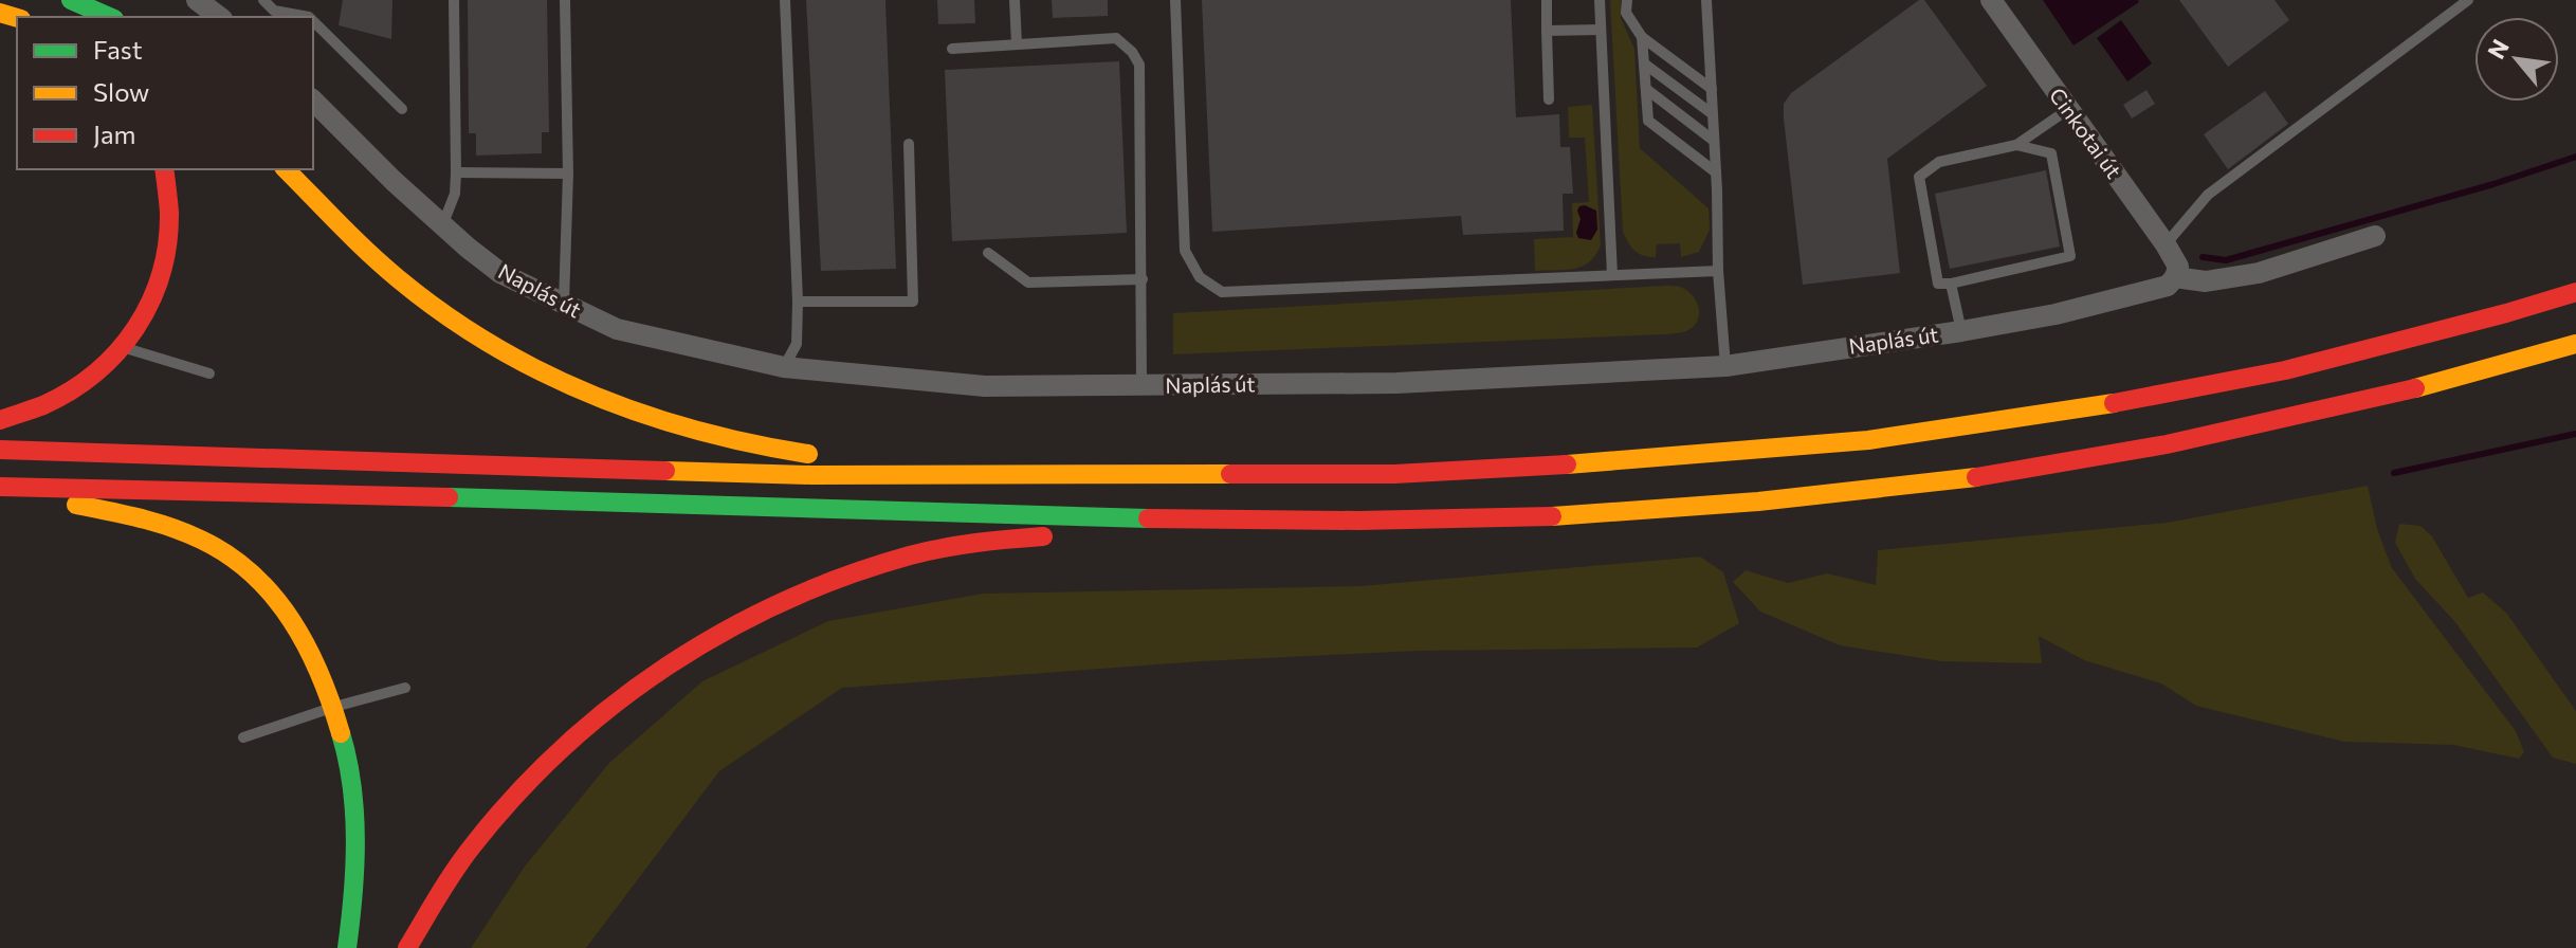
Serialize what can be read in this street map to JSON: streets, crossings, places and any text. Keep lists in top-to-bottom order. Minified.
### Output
{"streets":{"street":["Cinkotai út","Naplás út"]},"crossings":[["Cinkotai út","Naplás út"]],"legend":["Fast","Slow","Jam"],"north":"top left"}
